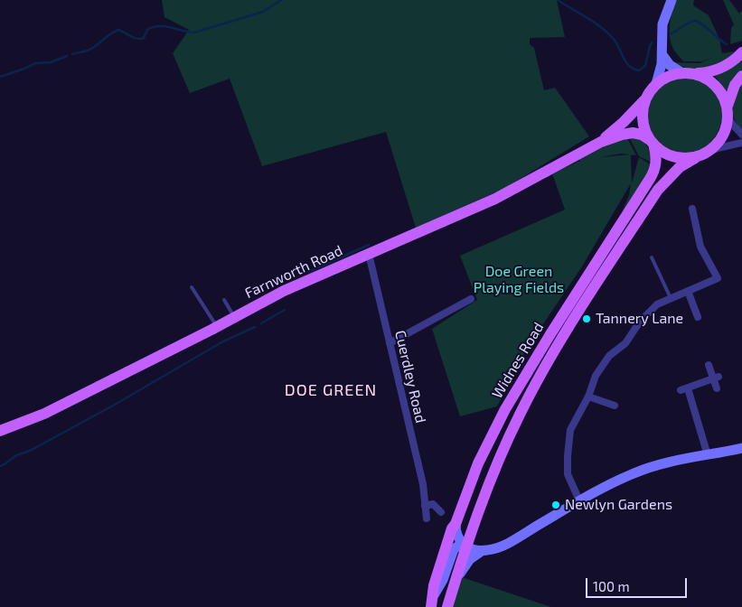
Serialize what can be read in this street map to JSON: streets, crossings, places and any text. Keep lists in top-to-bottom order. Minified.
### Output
{"streets":{"main road":["Farnworth Road","Widnes Road"],"street":["Cuerdley Road"]},"crossings":[["Farnworth Road","Widnes Road"],["Farnworth Road","Cuerdley Road"]],"districts":["DOE GREEN"],"parks":["Doe Green Playing Fields"],"places":["Tannery Lane","Newlyn Gardens"],"scale_bar":"100 m"}
